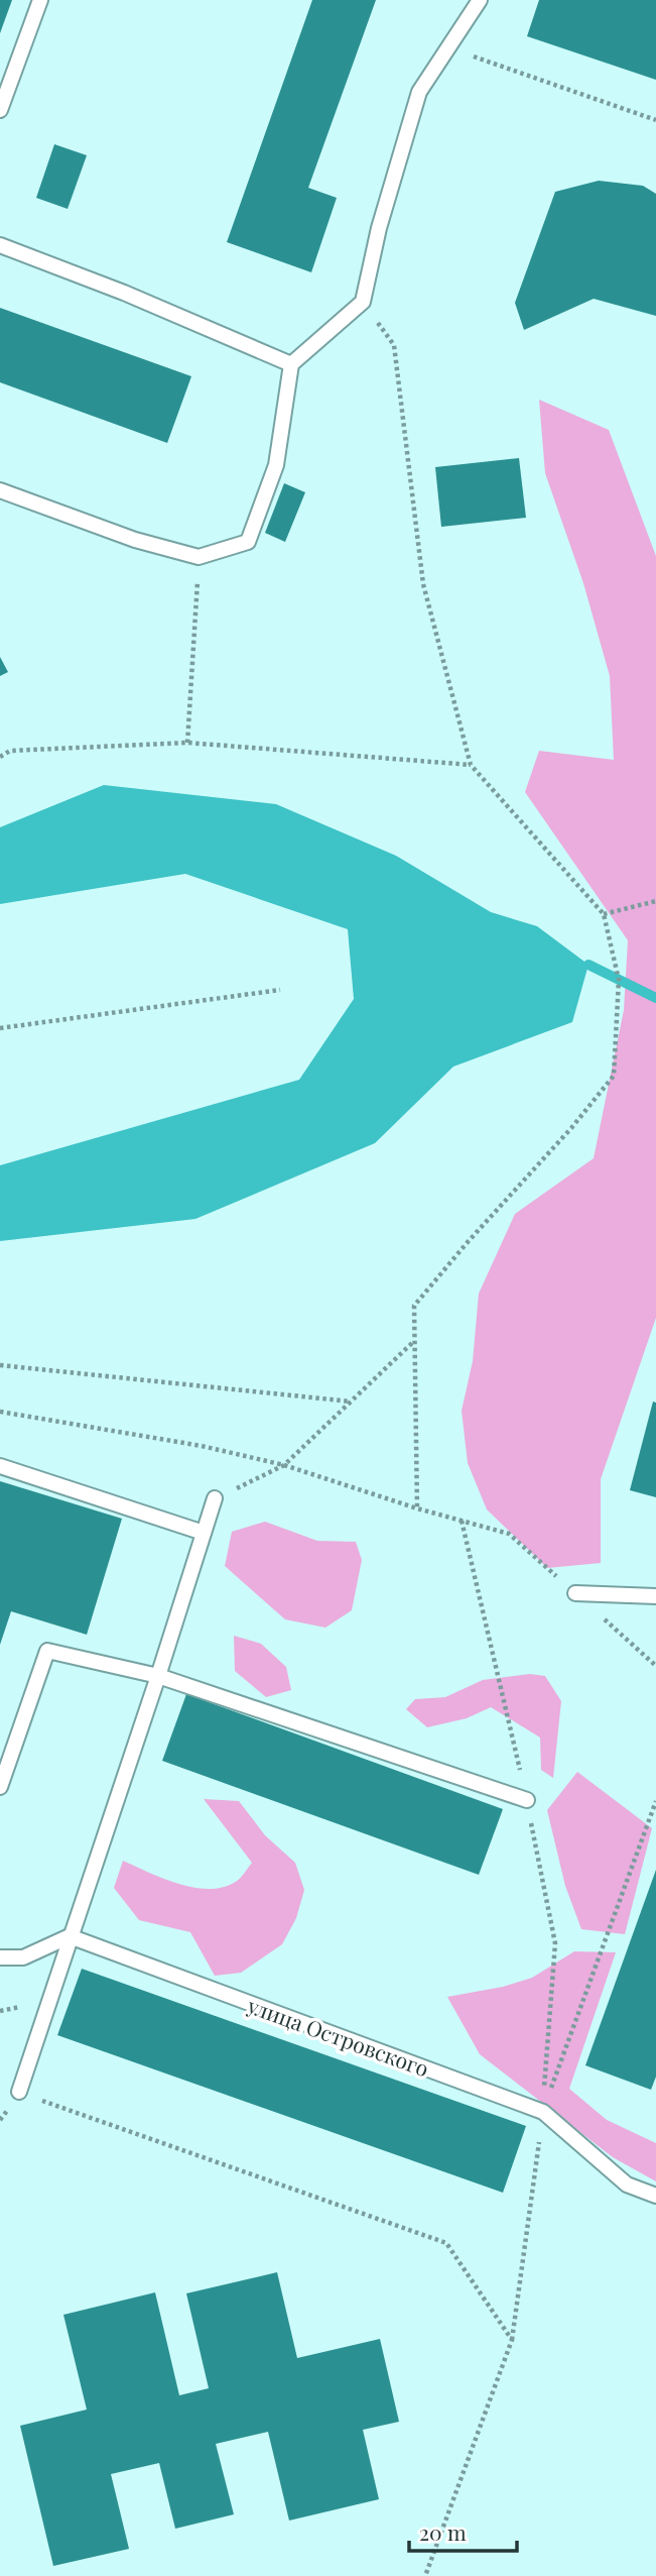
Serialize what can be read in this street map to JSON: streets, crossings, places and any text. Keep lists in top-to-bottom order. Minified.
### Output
{"streets":{"lane":["улица Островского"]},"scale_bar":"20 m"}
